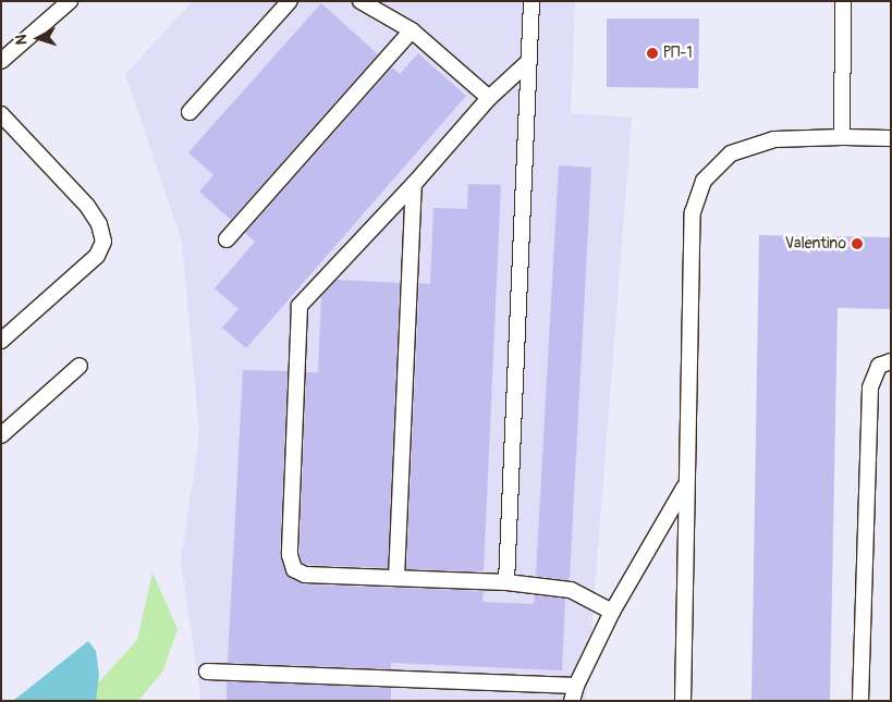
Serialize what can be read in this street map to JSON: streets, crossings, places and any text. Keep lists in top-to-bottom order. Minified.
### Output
{"places":["РП-1","Valentino"],"north":"left"}
